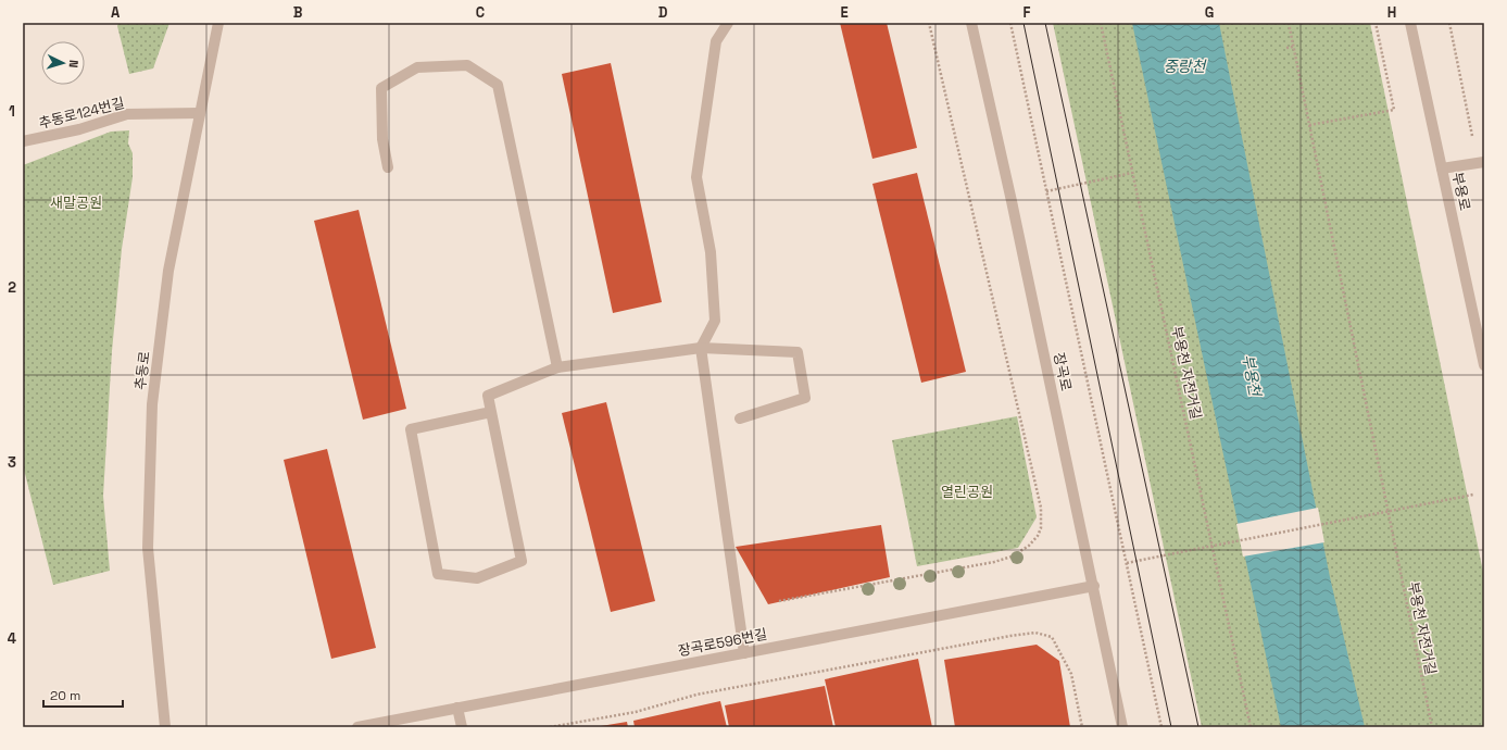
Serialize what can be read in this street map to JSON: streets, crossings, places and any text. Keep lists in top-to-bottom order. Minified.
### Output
{"streets":{"street":["추동로124번길","부용로","추동로","장곡로","장곡로596번길"],"path":["부용천 자전거길"]},"crossings":[["추동로124번길","추동로"],["장곡로","장곡로596번길"]],"water":["중랑천","부용천"],"parks":["새말공원","열린공원"],"scale_bar":"20 m","north":"right","grid":{"columns":["A","B","C","D","E","F","G","H"],"rows":["1","2","3","4"]}}
